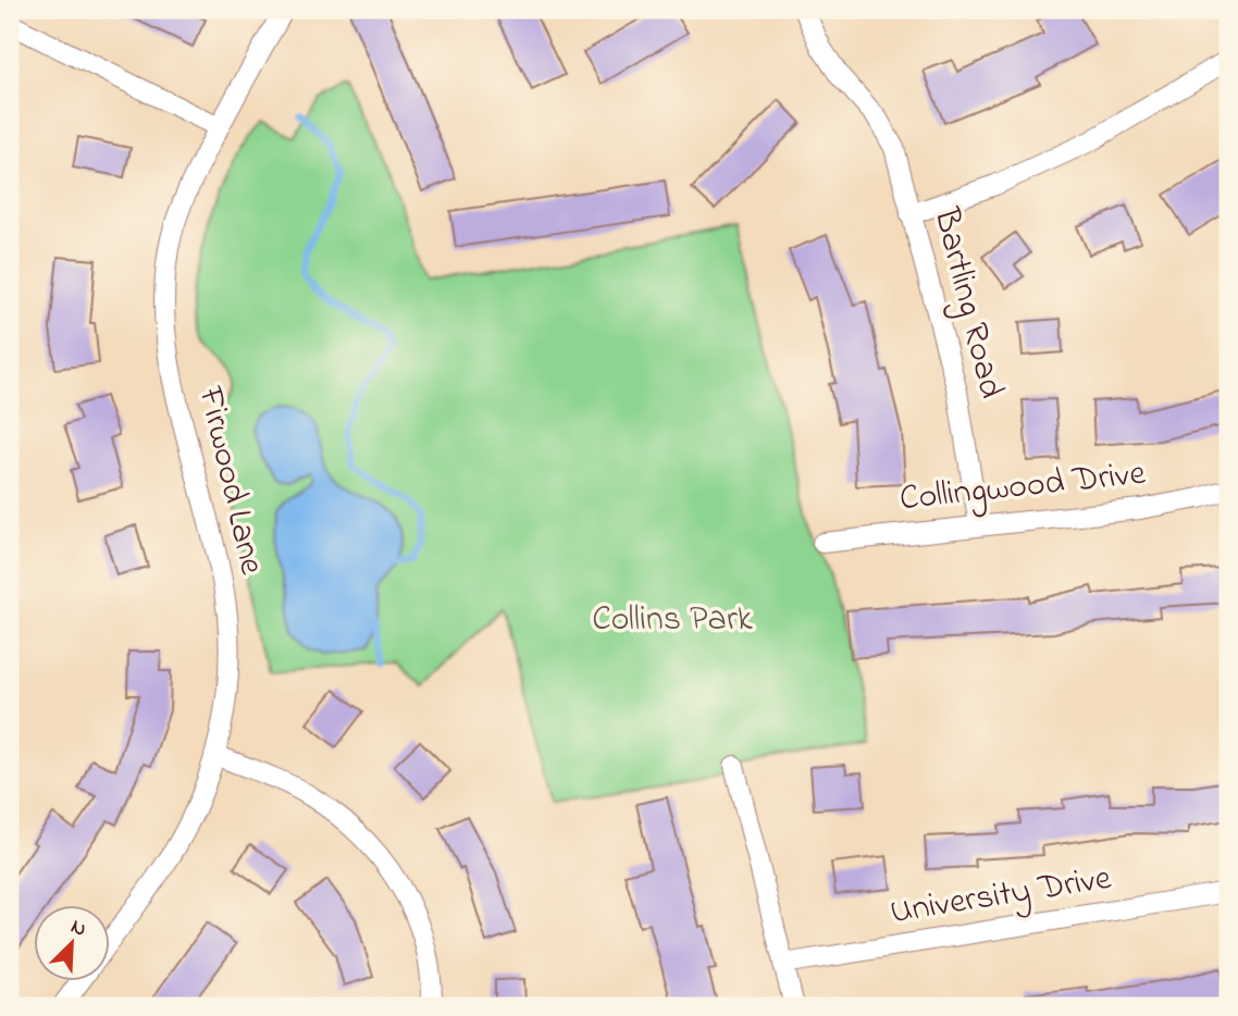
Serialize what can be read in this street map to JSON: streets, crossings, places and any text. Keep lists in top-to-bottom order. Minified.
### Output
{"streets":{"street":["Bartling Road","Firwood Lane","Collingwood Drive","University Drive"]},"crossings":[["Bartling Road","Collingwood Drive"]],"parks":["Collins Park"],"north":"top right"}
